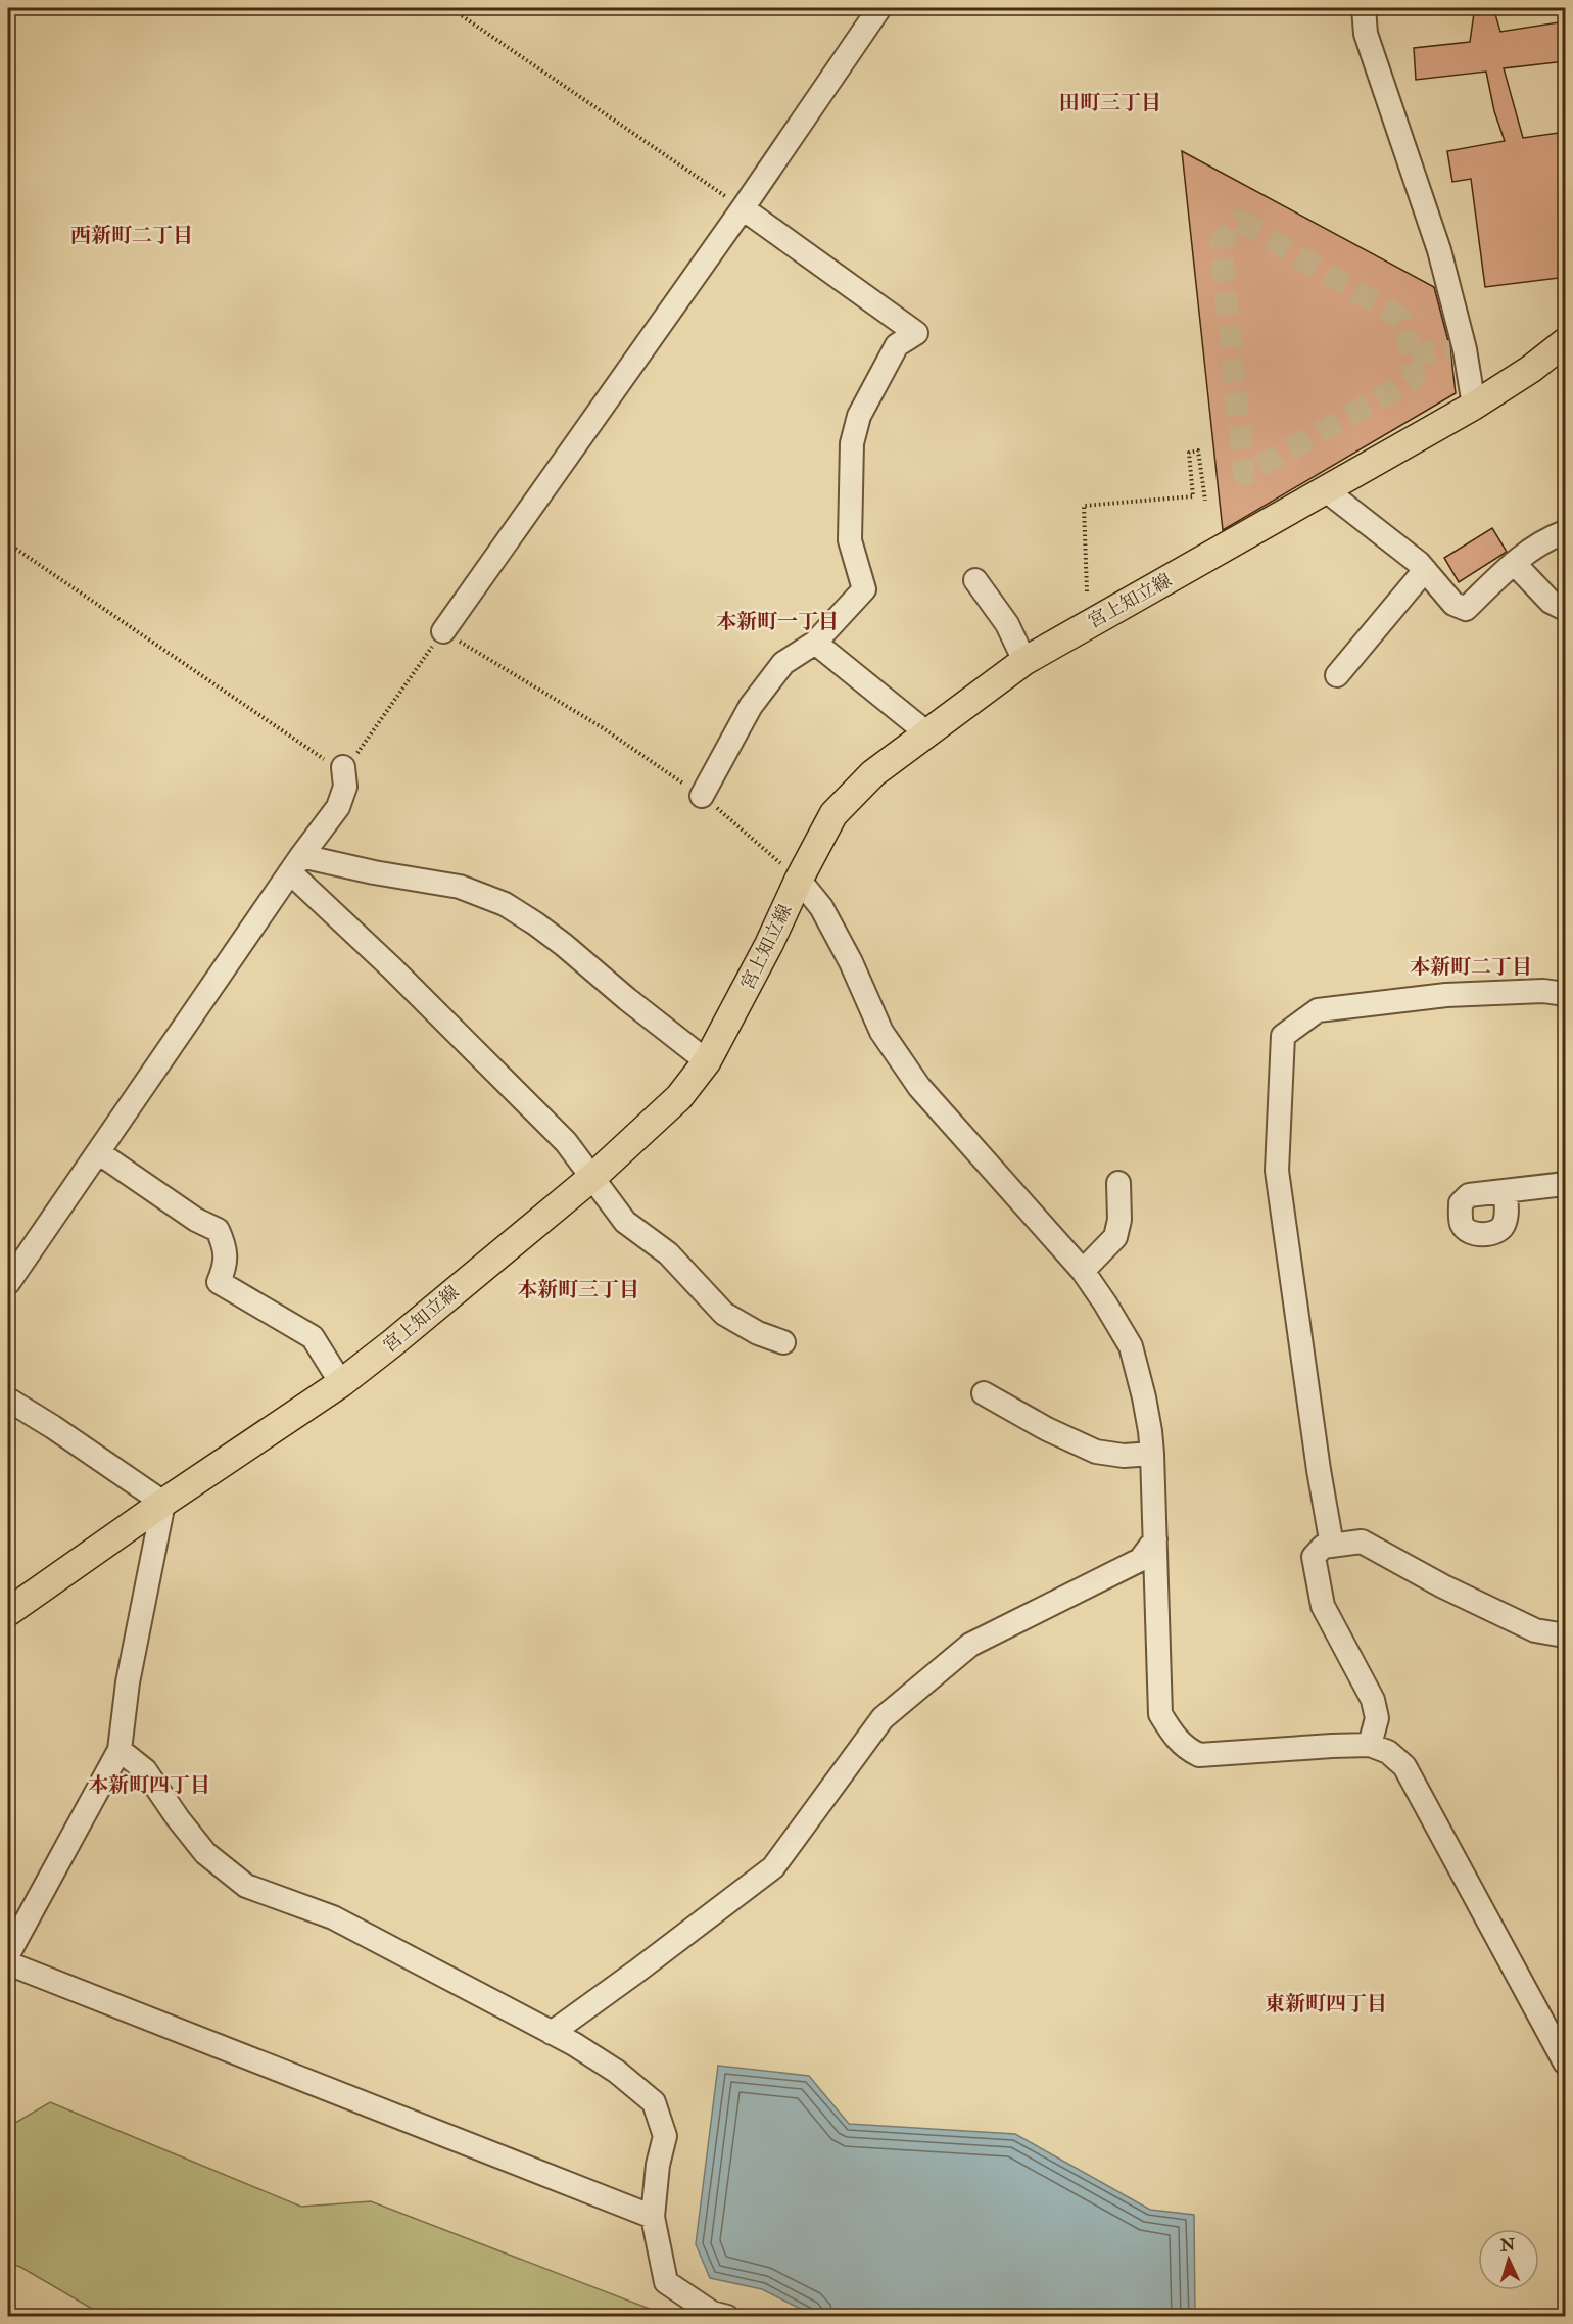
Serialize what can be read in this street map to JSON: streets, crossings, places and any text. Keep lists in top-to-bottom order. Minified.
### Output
{"streets":{"main road":["宮上知立線"]},"districts":["田町三丁目","西新町二丁目","本新町一丁目","本新町二丁目","本新町三丁目","本新町四丁目","東新町四丁目"],"north":"top"}
